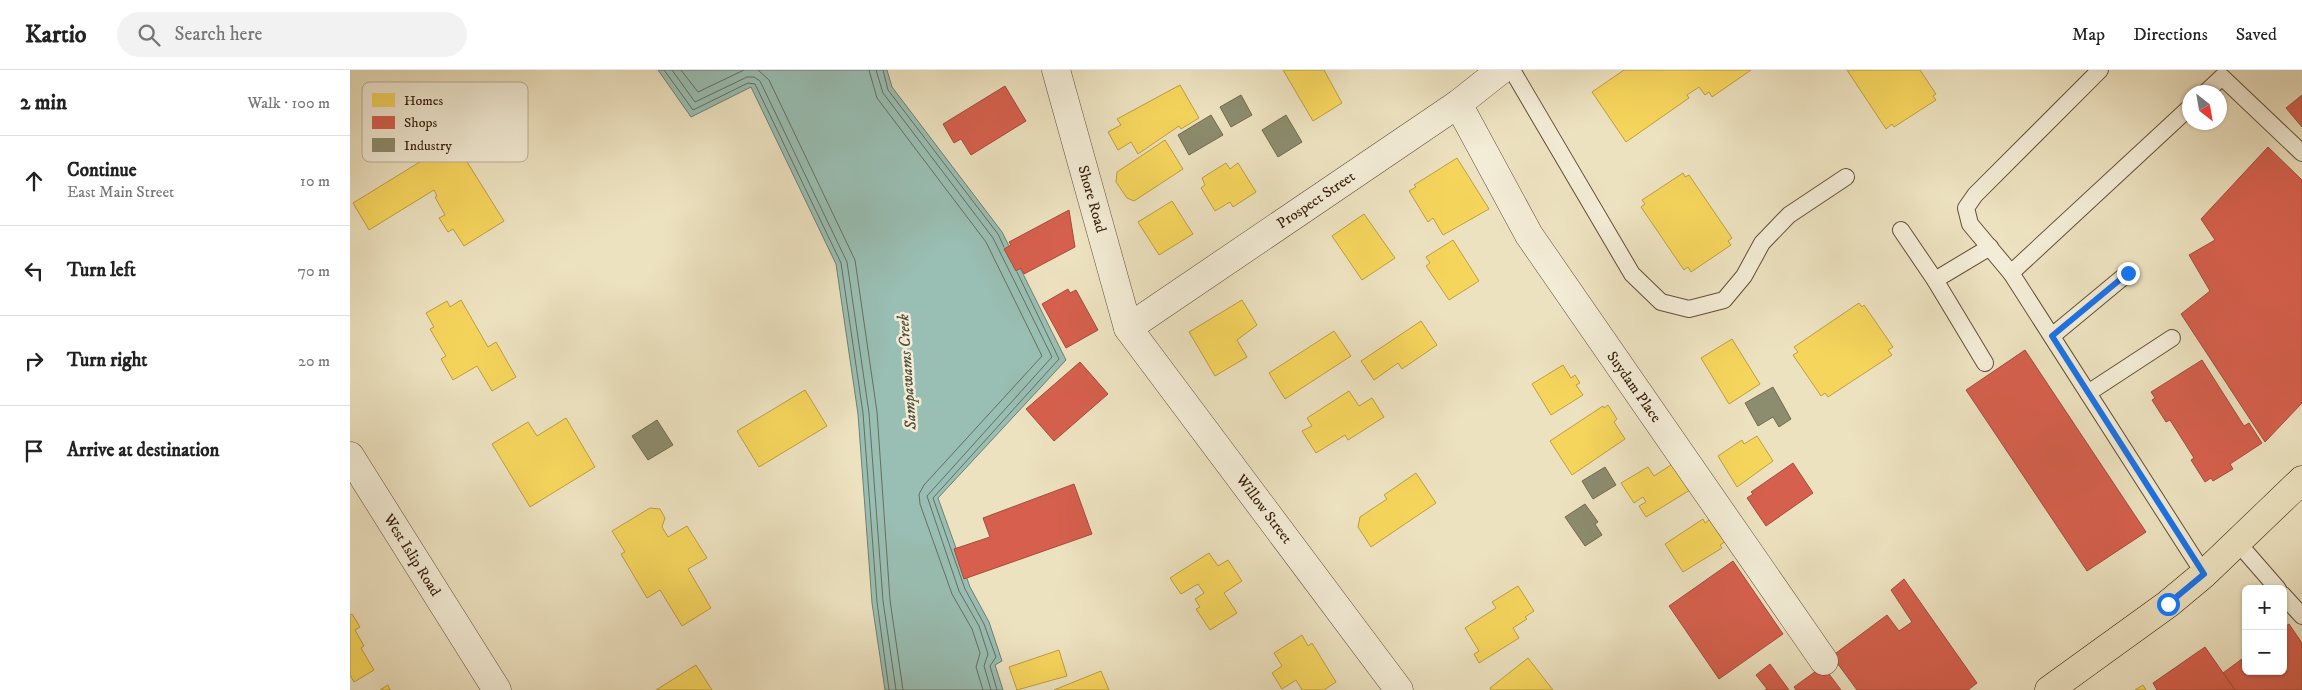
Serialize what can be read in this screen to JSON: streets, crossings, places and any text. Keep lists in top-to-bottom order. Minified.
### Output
{"streets":{"street":["Shore Road","Prospect Street","Suydam Place","Willow Street","West Islip Road"]},"crossings":[["Shore Road","Prospect Street"],["Shore Road","Willow Street"],["Prospect Street","Suydam Place"],["Prospect Street","Willow Street"]],"water":["Sampawams Creek"],"legend":["Homes","Shops","Industry"],"north":"bottom right","page":{"header":"Kartio","search":"Search here","nav":["Map","Directions","Saved"],"heading":["2 min","Walk · 100 m"],"list":[["Continue","East Main Street","10 m"],["Turn left","70 m"],["Turn right","20 m"],"Arrive at destination"],"map_buttons":["+","−"]}}
